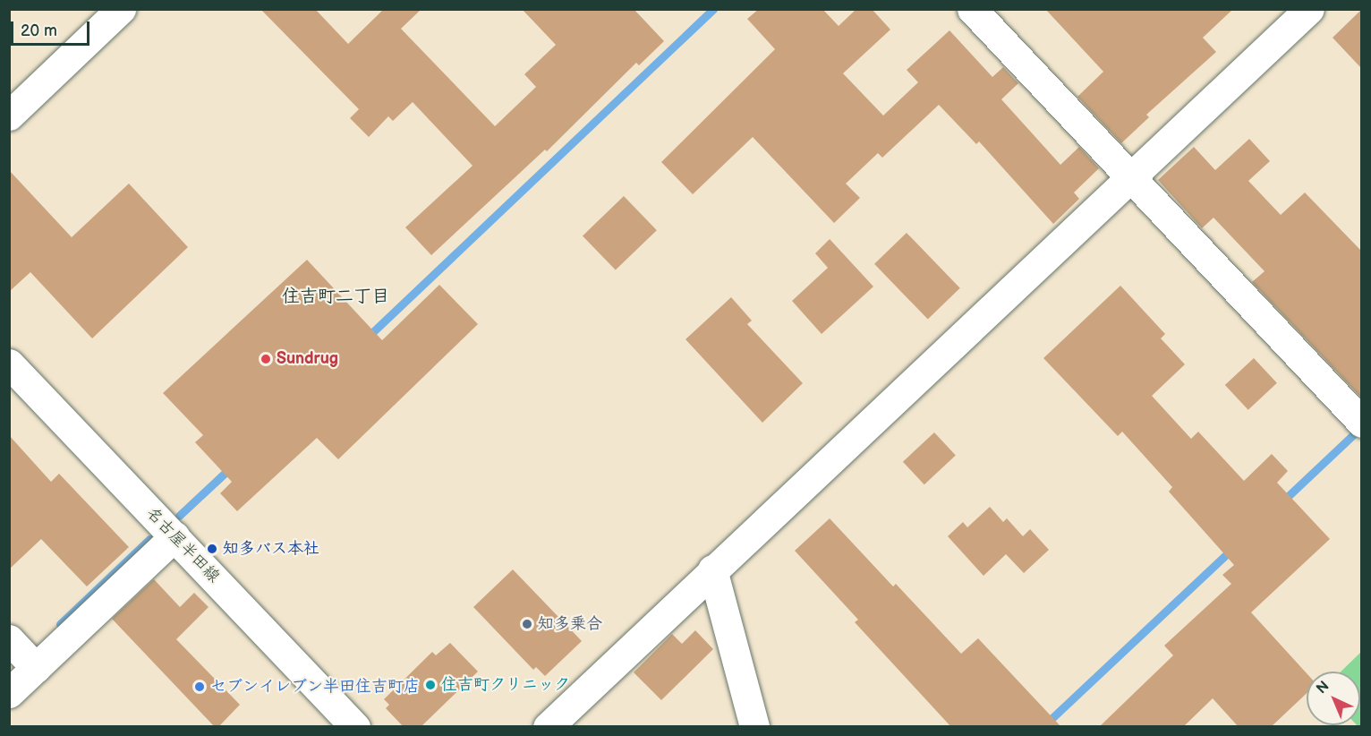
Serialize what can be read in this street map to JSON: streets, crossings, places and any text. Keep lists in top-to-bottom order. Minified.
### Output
{"streets":{"street":["名古屋半田線"]},"districts":["住吉町二丁目"],"places":["Sundrug","知多バス本社","知多乗合","住吉町クリニック","セブンイレブン半田住吉町店"],"scale_bar":"20 m","north":"top left"}
